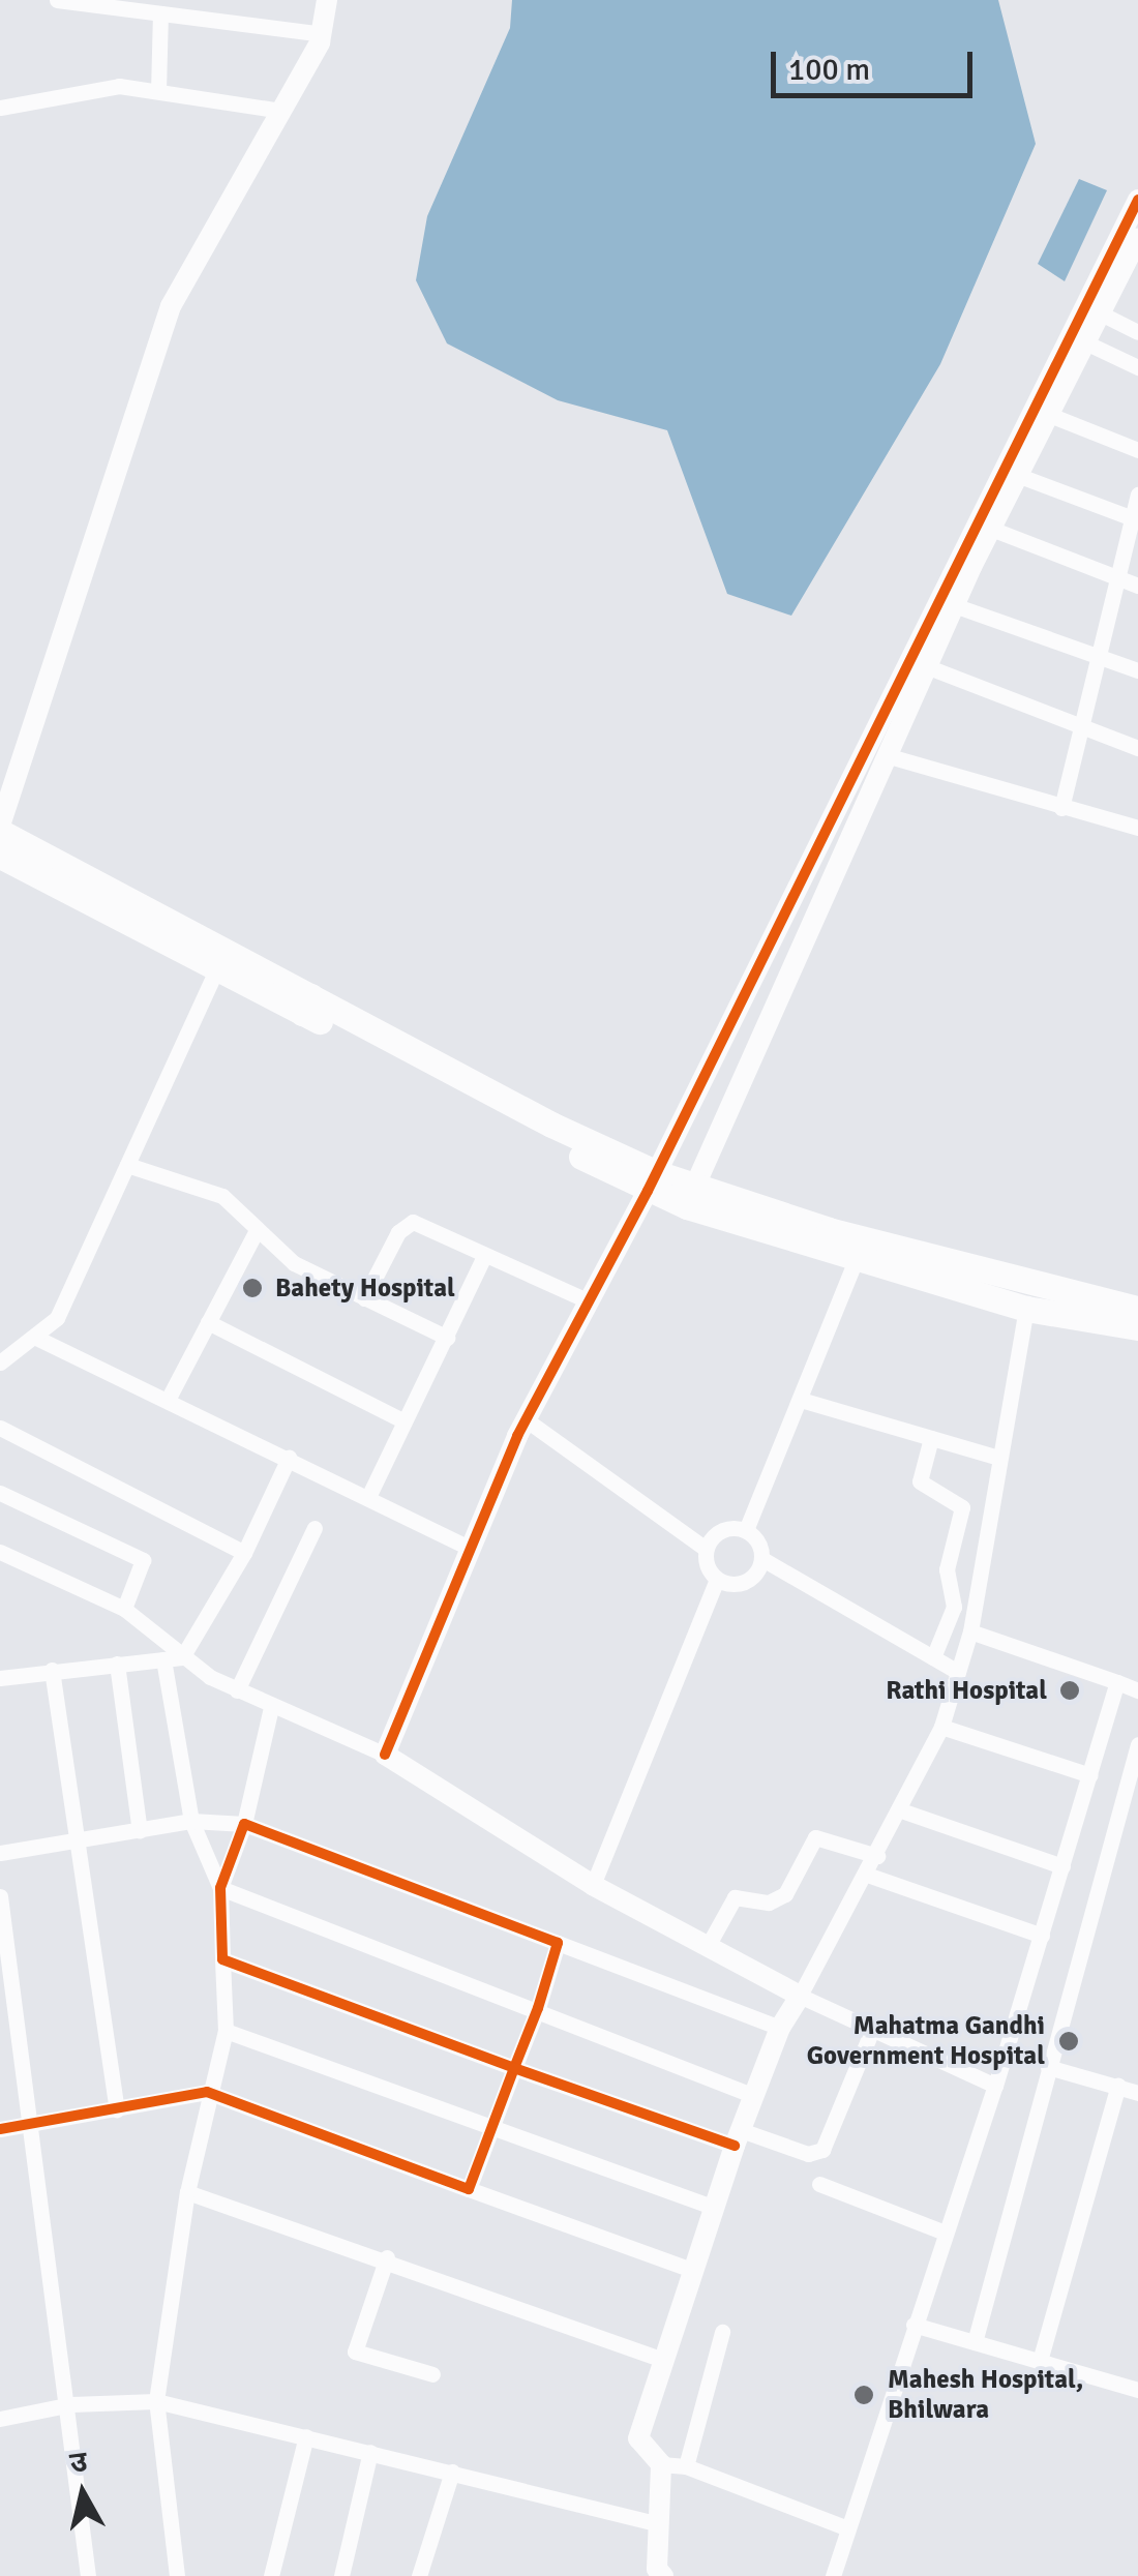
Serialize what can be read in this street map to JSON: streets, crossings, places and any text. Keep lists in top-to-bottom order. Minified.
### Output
{"places":["Bahety Hospital","Rathi Hospital","Mahatma Gandhi Government Hospital","Mahesh Hospital, Bhilwara"],"scale_bar":"100 m","north":"top"}
